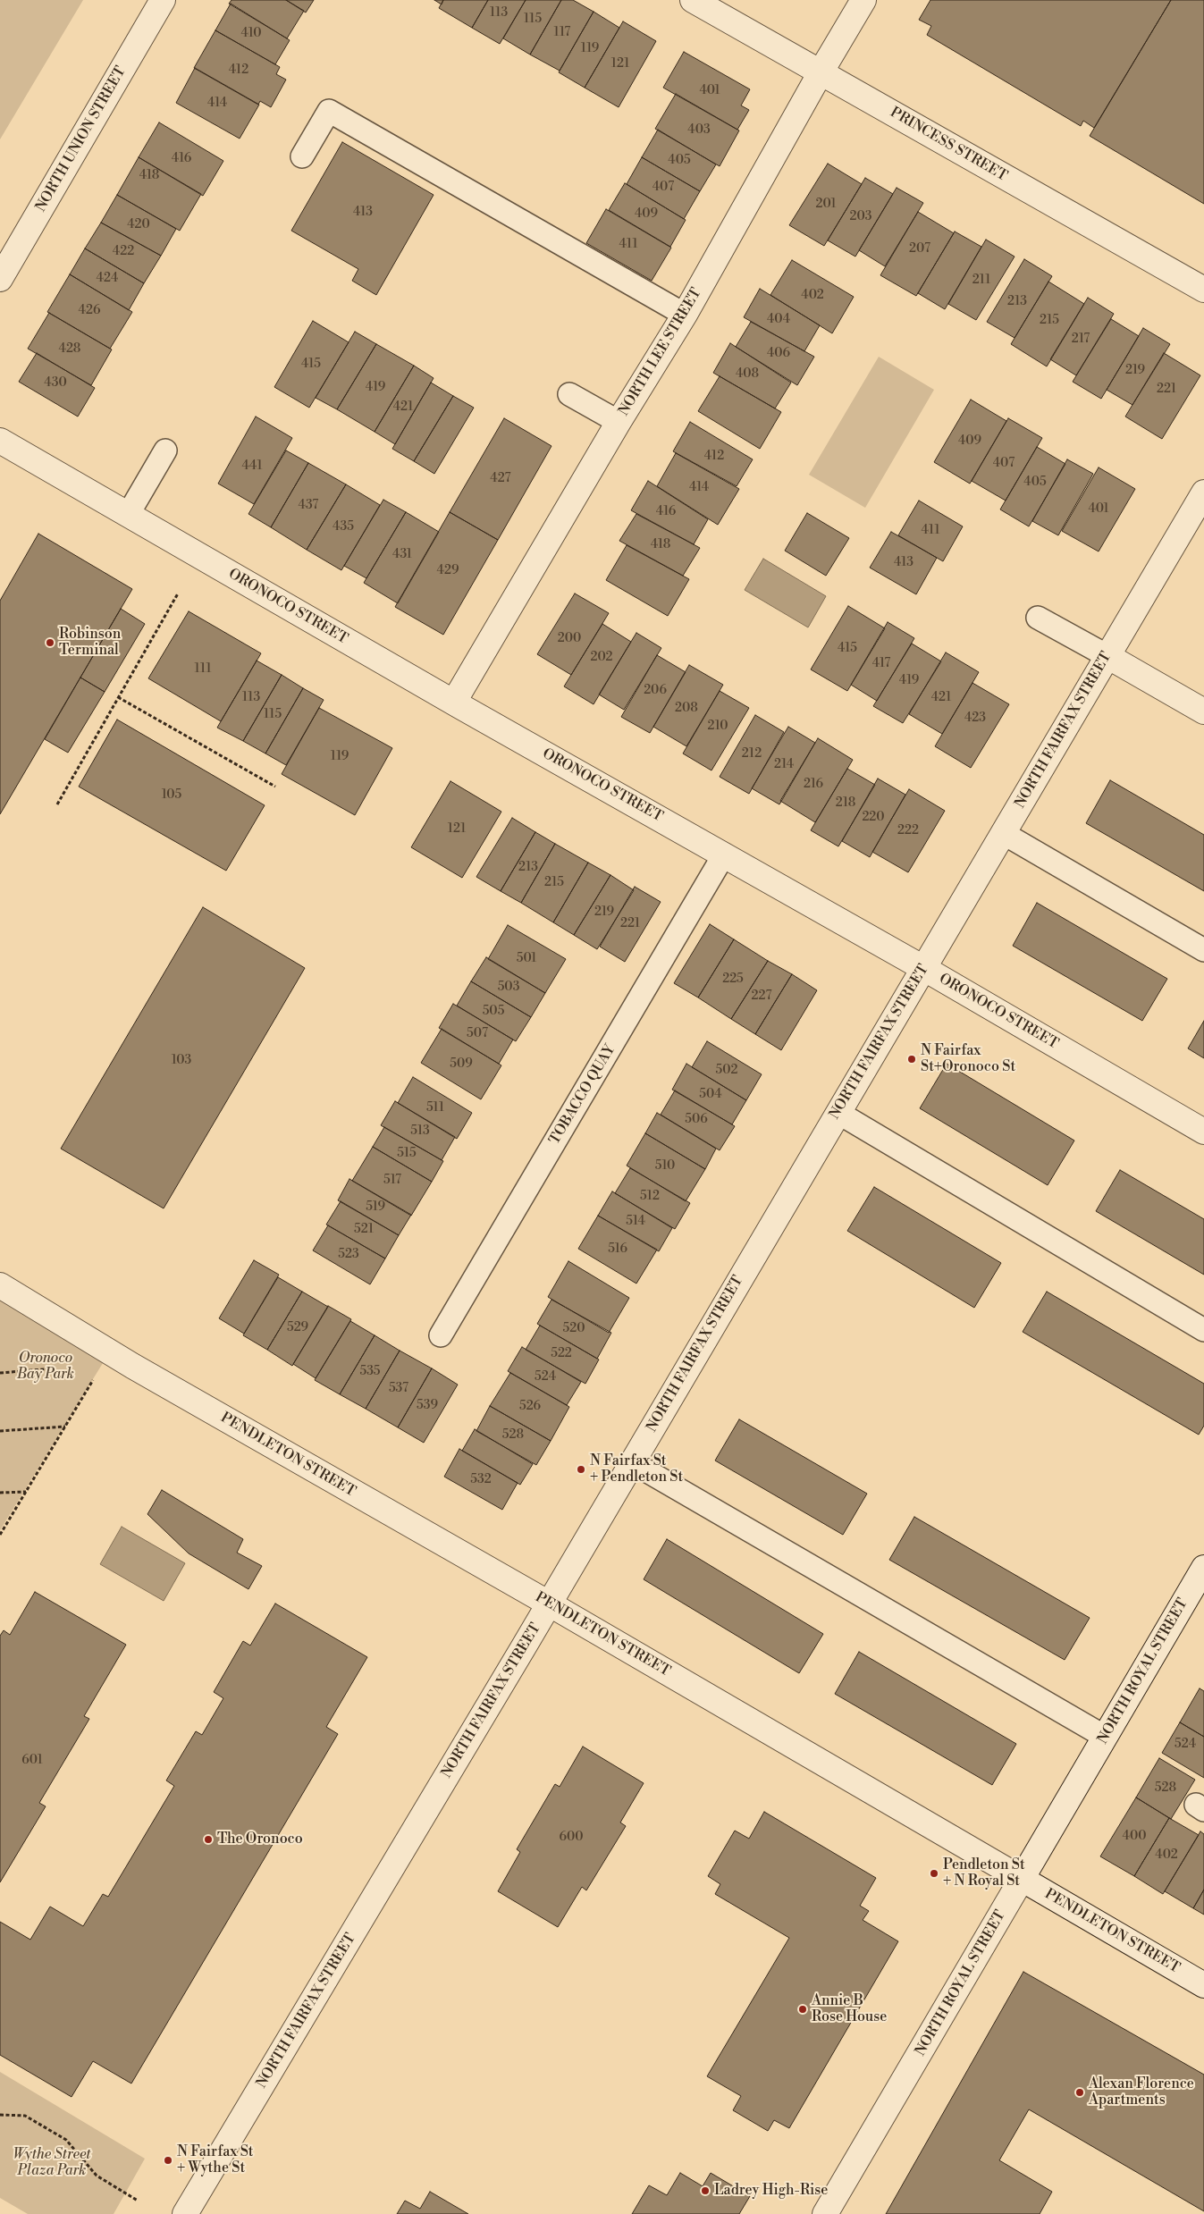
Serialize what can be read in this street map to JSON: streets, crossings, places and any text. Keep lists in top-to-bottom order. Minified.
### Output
{"streets":{"street":["NORTH UNION STREET","PRINCESS STREET","NORTH LEE STREET","ORONOCO STREET","NORTH FAIRFAX STREET","PENDLETON STREET","NORTH ROYAL STREET"],"lane":["TOBACCO QUAY"]},"crossings":[["PRINCESS STREET","NORTH LEE STREET"],["NORTH LEE STREET","ORONOCO STREET"],["ORONOCO STREET","NORTH FAIRFAX STREET"],["ORONOCO STREET","TOBACCO QUAY"],["NORTH FAIRFAX STREET","PENDLETON STREET"],["PENDLETON STREET","NORTH ROYAL STREET"]],"parks":["Oronoco Bay Park","Wythe Street Plaza Park"],"places":["Robinson Terminal","N Fairfax St+Oronoco St","N Fairfax St + Pendleton St","The Oronoco","Pendleton St + N Royal St","Annie B Rose House","Alexan Florence Apartments","N Fairfax St + Wythe St","Ladrey High-Rise"],"house_numbers":["113","115","117","410","119","121","412","401","414","403","416","405","418","407","201","413","409","203","420","411","207","422","424","211","402","213","426","404","215","217","428","406","415","219","408","430","419","221","421","409","412","407","441","427","405","414","437","401","416","435","411","418","431","413","429","200","415","202","417","111","419","206","113","421","208","115","423","210","212","119","214","216","105","218","220","121","222","213","215","219","221","501","225","503","227","505","507","103","509","502","504","511","506","513","515","510","517","512","519","514","521","516","523","529","520","522","535","524","537","539","526","528","532","524","601","528","400","600","402"]}
